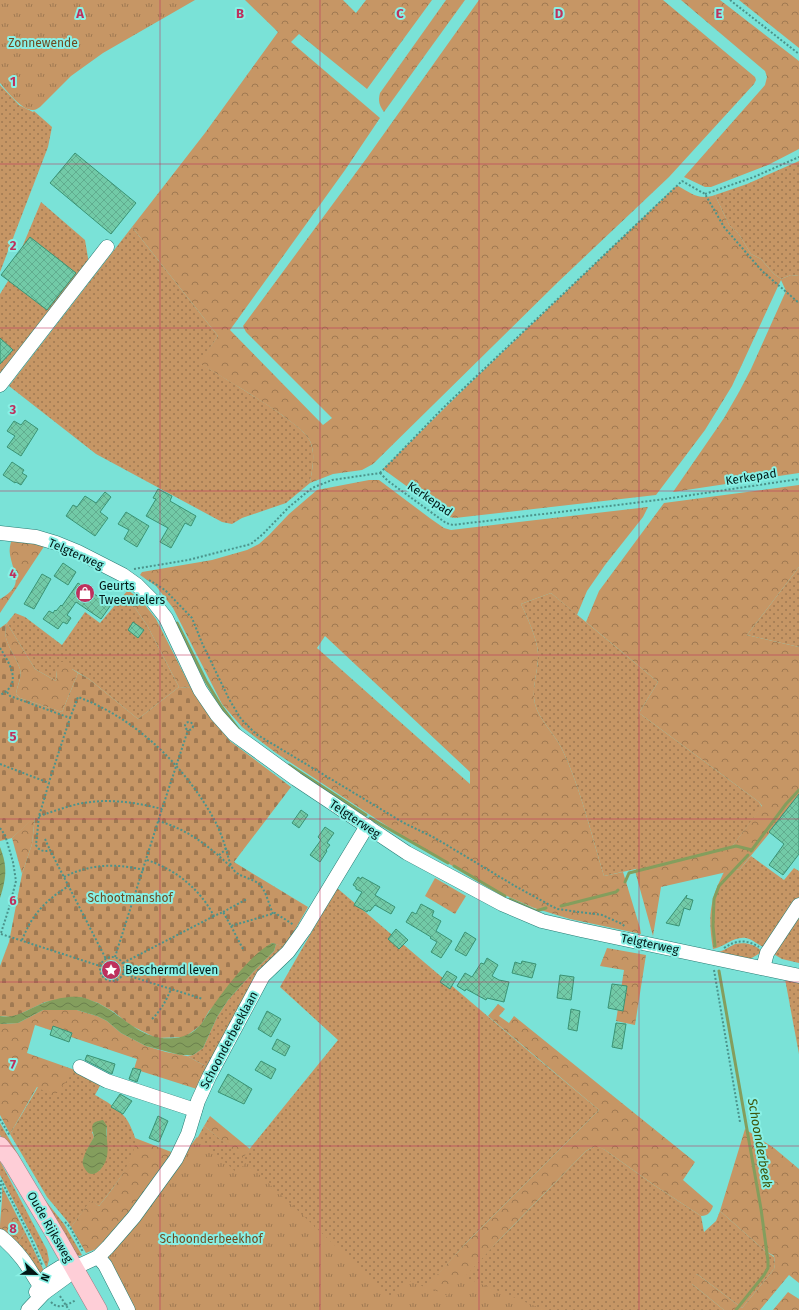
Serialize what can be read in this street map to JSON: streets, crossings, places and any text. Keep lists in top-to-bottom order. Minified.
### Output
{"streets":{"main road":["Oude Rijksweg"],"street":["Telgterweg","Schoonderbeeklaan"],"path":["Kerkepad"]},"crossings":[["Telgterweg","Schoonderbeeklaan"],["Schoonderbeeklaan","Oude Rijksweg"]],"water":["Schoonderbeek"],"parks":["Zonnewende","Schootmanshof","Schoonderbeekhof"],"places":{"shop":["Geurts Tweewielers"],"place":["Beschermd leven"]},"north":"right","grid":{"columns":["A","B","C","D","E"],"rows":["1","2","3","4","5","6","7","8"]}}
